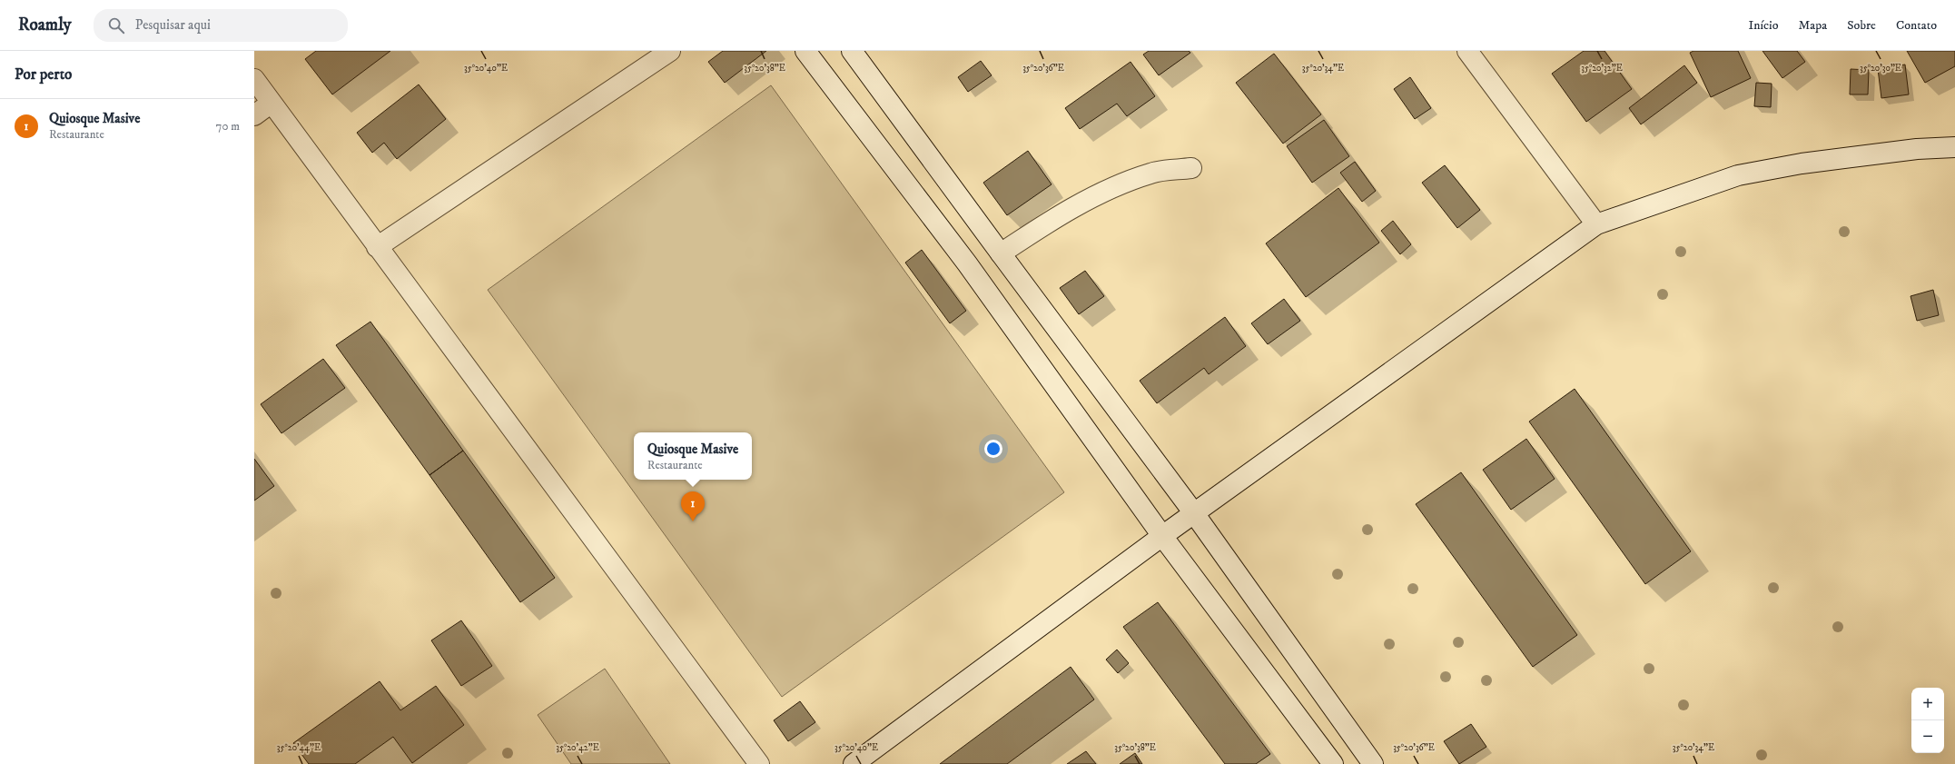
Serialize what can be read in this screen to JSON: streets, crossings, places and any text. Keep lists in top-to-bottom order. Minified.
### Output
{"page":{"header":"Roamly","search":"Pesquisar aqui","nav":["Início","Mapa","Sobre","Contato"],"heading":"Por perto","list":[{"mark":"1","name":"Quiosque Masive","note":"Restaurante","value":"70 m"}],"popup":["Quiosque Masive","Restaurante"],"pins":"1","map_buttons":["+","−"]},"coordinates":["35°20'40\"E","35°20'38\"E","35°20'34\"E","35°20'32\"E","35°20'36\"E","35°20'30\"E","35°20'44\"E","35°20'42\"E"]}
